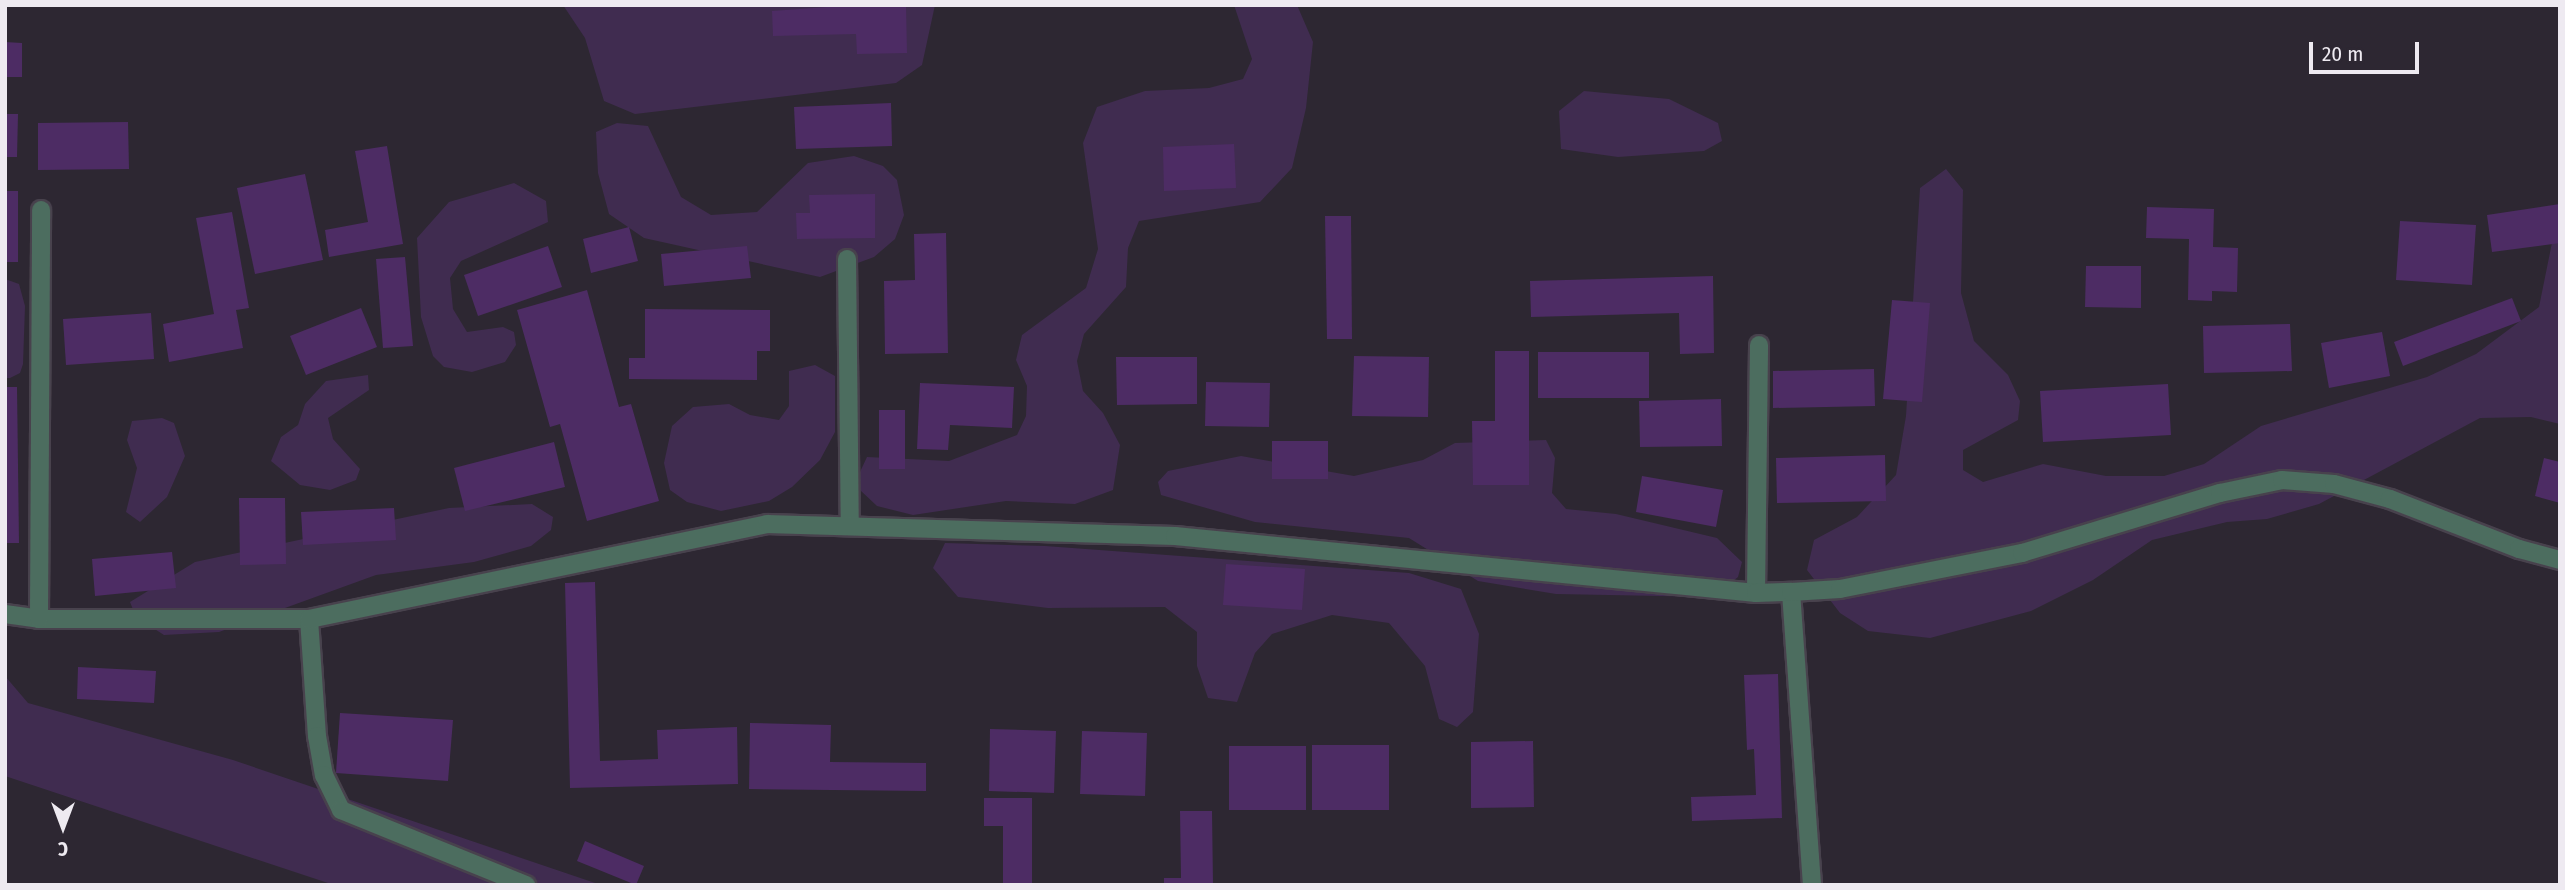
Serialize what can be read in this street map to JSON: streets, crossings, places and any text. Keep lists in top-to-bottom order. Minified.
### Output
{"scale_bar":"20 m","north":"bottom"}
